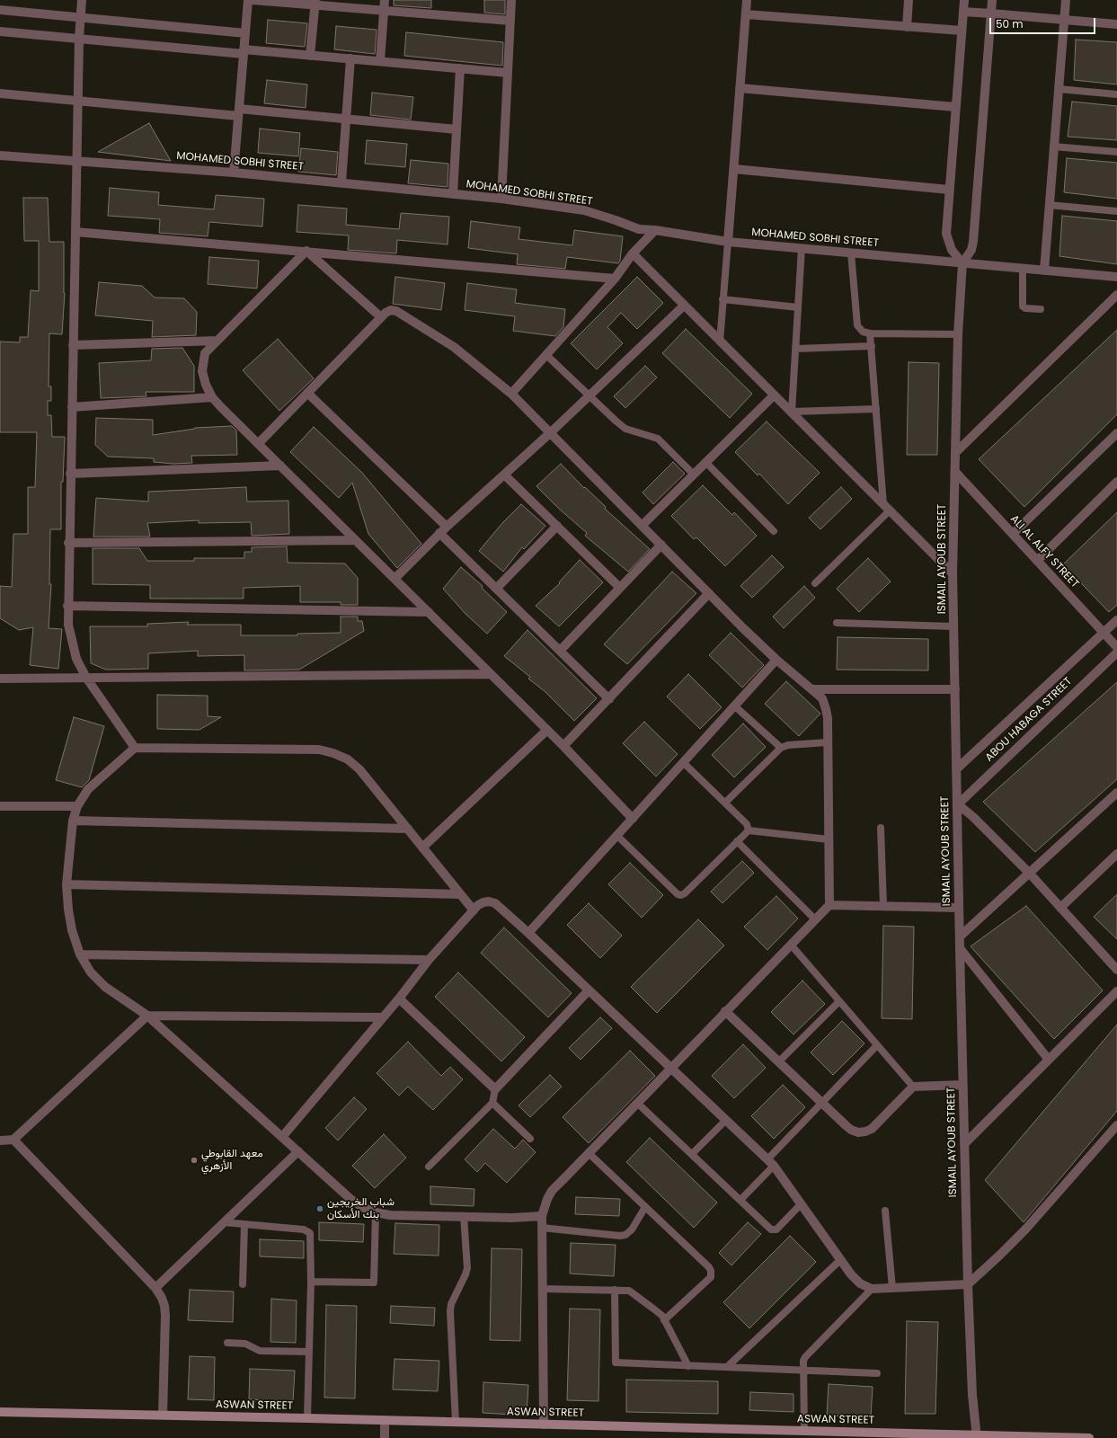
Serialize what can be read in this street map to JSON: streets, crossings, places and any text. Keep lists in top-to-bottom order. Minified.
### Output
{"streets":{"street":["MOHAMED SOBHI STREET","ALI AL ALFY STREET","ISMAIL AYOUB STREET","ABOU HABAGA STREET","ASWAN STREET"]},"crossings":[["MOHAMED SOBHI STREET","ISMAIL AYOUB STREET"],["ALI AL ALFY STREET","ISMAIL AYOUB STREET"],["ALI AL ALFY STREET","ABOU HABAGA STREET"],["ISMAIL AYOUB STREET","ABOU HABAGA STREET"],["ISMAIL AYOUB STREET","ASWAN STREET"]],"places":["معهد القابوطي الأزهري","شباب الخريجين بنك الأسكان"],"scale_bar":"50 m"}
